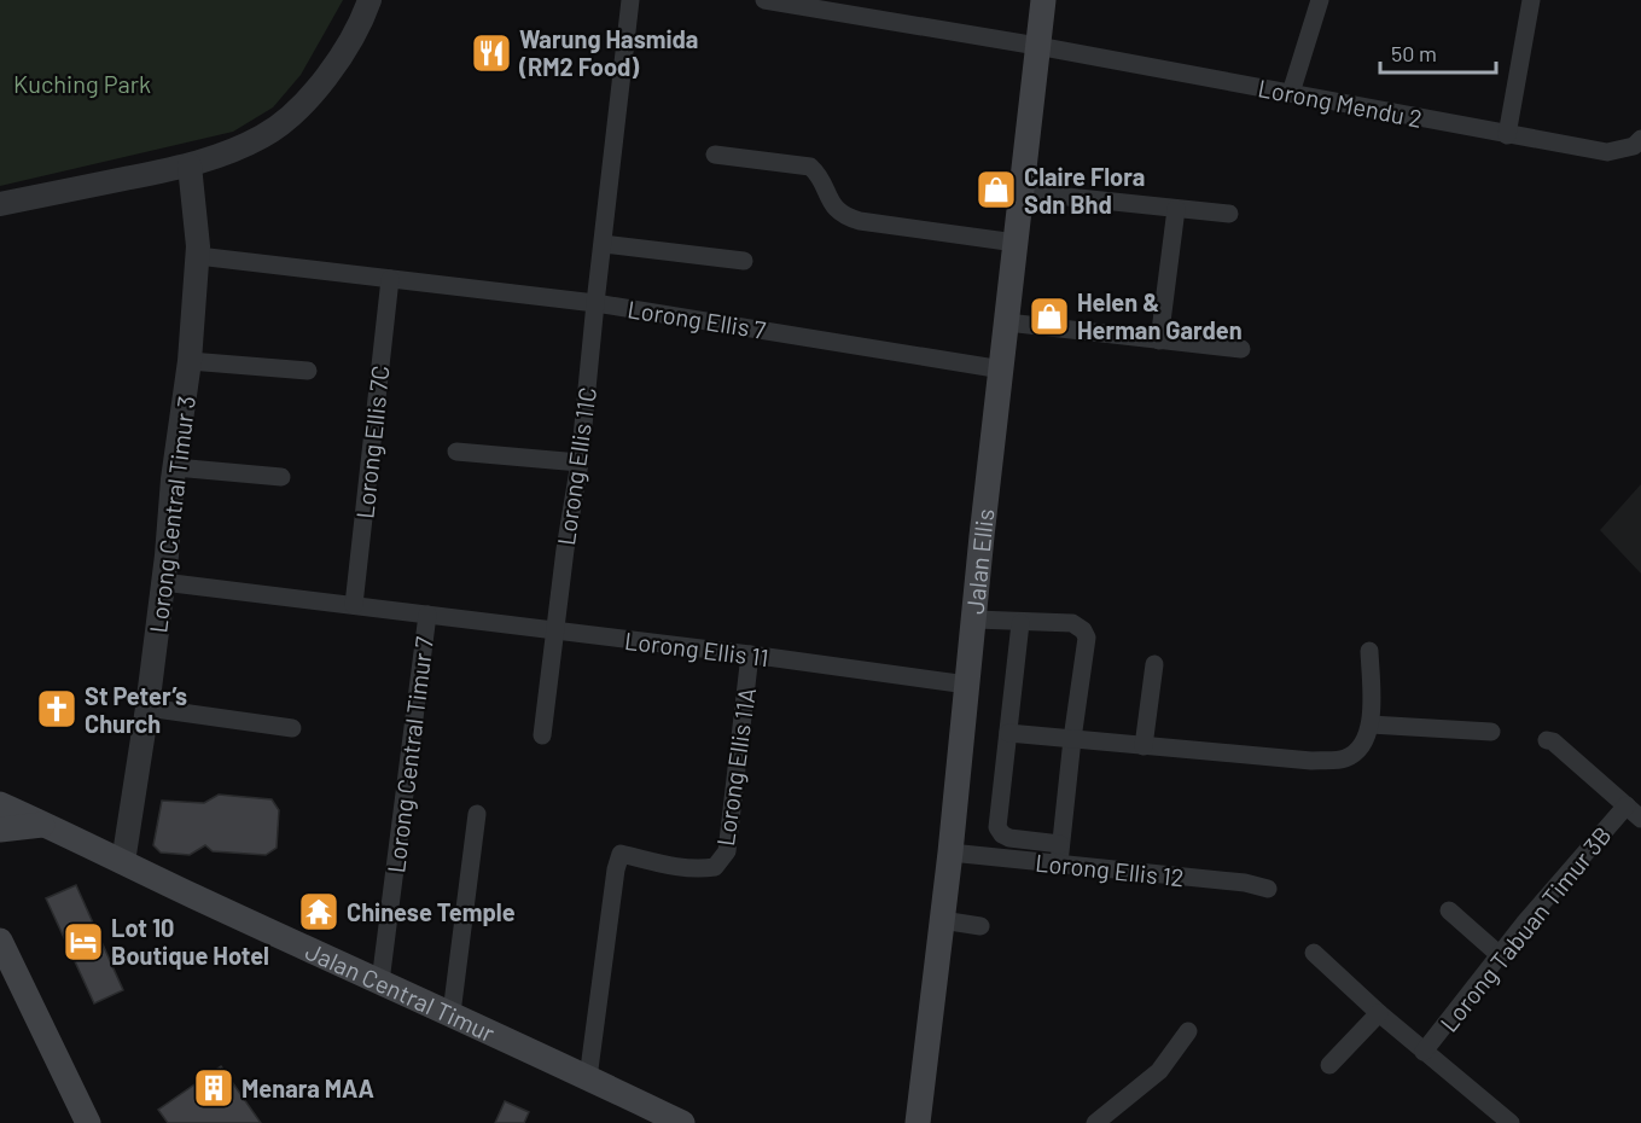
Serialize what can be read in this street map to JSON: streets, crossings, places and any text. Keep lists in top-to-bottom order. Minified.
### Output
{"streets":{"main road":["Jalan Ellis","Jalan Central Timur"],"street":["Lorong Mendu 2","Lorong Ellis 7","Lorong Ellis 7C","Lorong Ellis 11C","Lorong Central Timur 3","Lorong Ellis 11","Lorong Central Timur 7","Lorong Ellis 11A","Lorong Ellis 12","Lorong Tabuan Timur 3B"]},"crossings":[["Lorong Mendu 2","Jalan Ellis"],["Lorong Ellis 7","Lorong Ellis 7C"],["Lorong Ellis 7","Lorong Ellis 11C"],["Lorong Ellis 7","Lorong Central Timur 3"],["Lorong Ellis 7","Jalan Ellis"],["Lorong Ellis 7C","Lorong Ellis 11"],["Lorong Ellis 11C","Lorong Ellis 11"],["Lorong Central Timur 3","Lorong Ellis 11"],["Lorong Central Timur 3","Jalan Central Timur"],["Jalan Ellis","Lorong Ellis 11"],["Jalan Ellis","Lorong Ellis 12"],["Lorong Ellis 11","Lorong Central Timur 7"],["Lorong Ellis 11","Lorong Ellis 11A"],["Lorong Central Timur 7","Jalan Central Timur"],["Lorong Ellis 11A","Jalan Central Timur"]],"parks":["Kuching Park"],"places":{"restaurant":["Warung Hasmida (RM2 Food)"],"shop":["Claire Flora Sdn Bhd","Helen & Herman Garden"],"church":["St Peter’s Church"],"temple":["Chinese Temple"],"hotel":["Lot 10 Boutique Hotel"],"building":["Menara MAA"]},"scale_bar":"50 m"}
